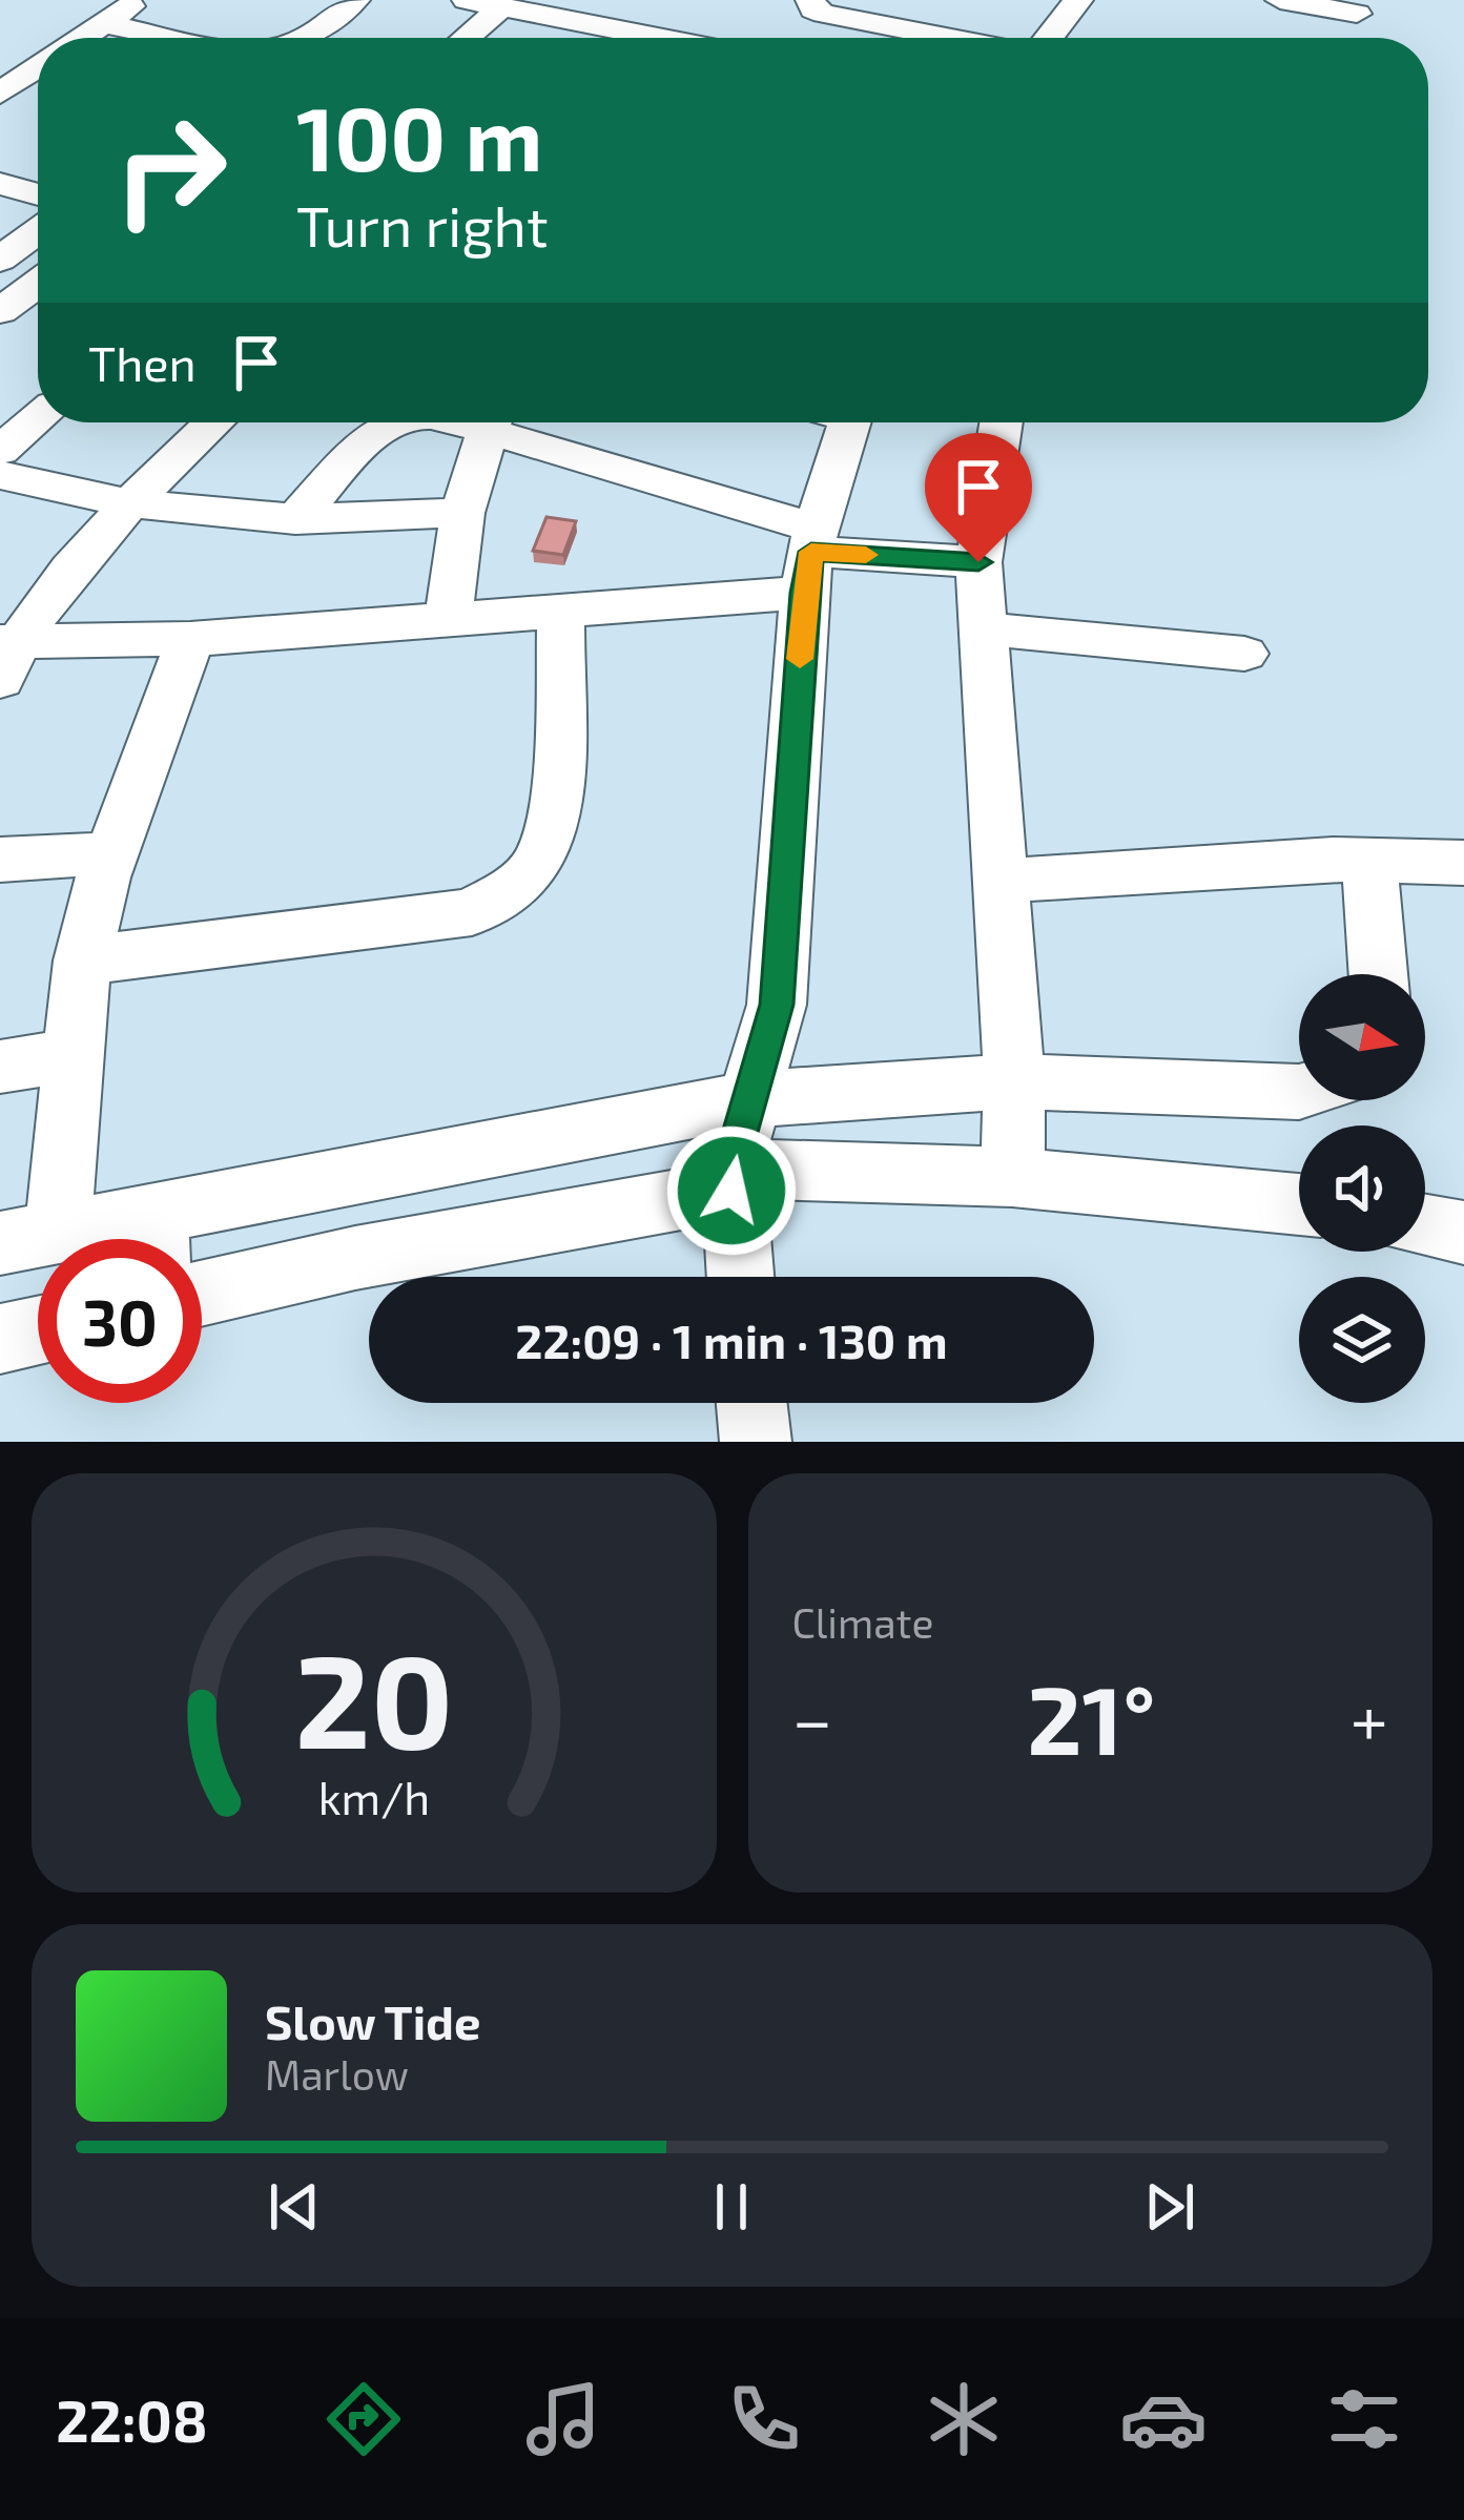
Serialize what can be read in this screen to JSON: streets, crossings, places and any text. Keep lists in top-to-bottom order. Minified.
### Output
{"north":"right","page":{"turn":["100 m","Turn right"],"then":"Then","limit":"30","trip":"22:09 · 1 min · 130 m","tile":"Climate","heat":["−","21°","+"],"song":["Slow Tide","Marlow"],"tabs":"22:08","gauge":["20","km/h"]}}
